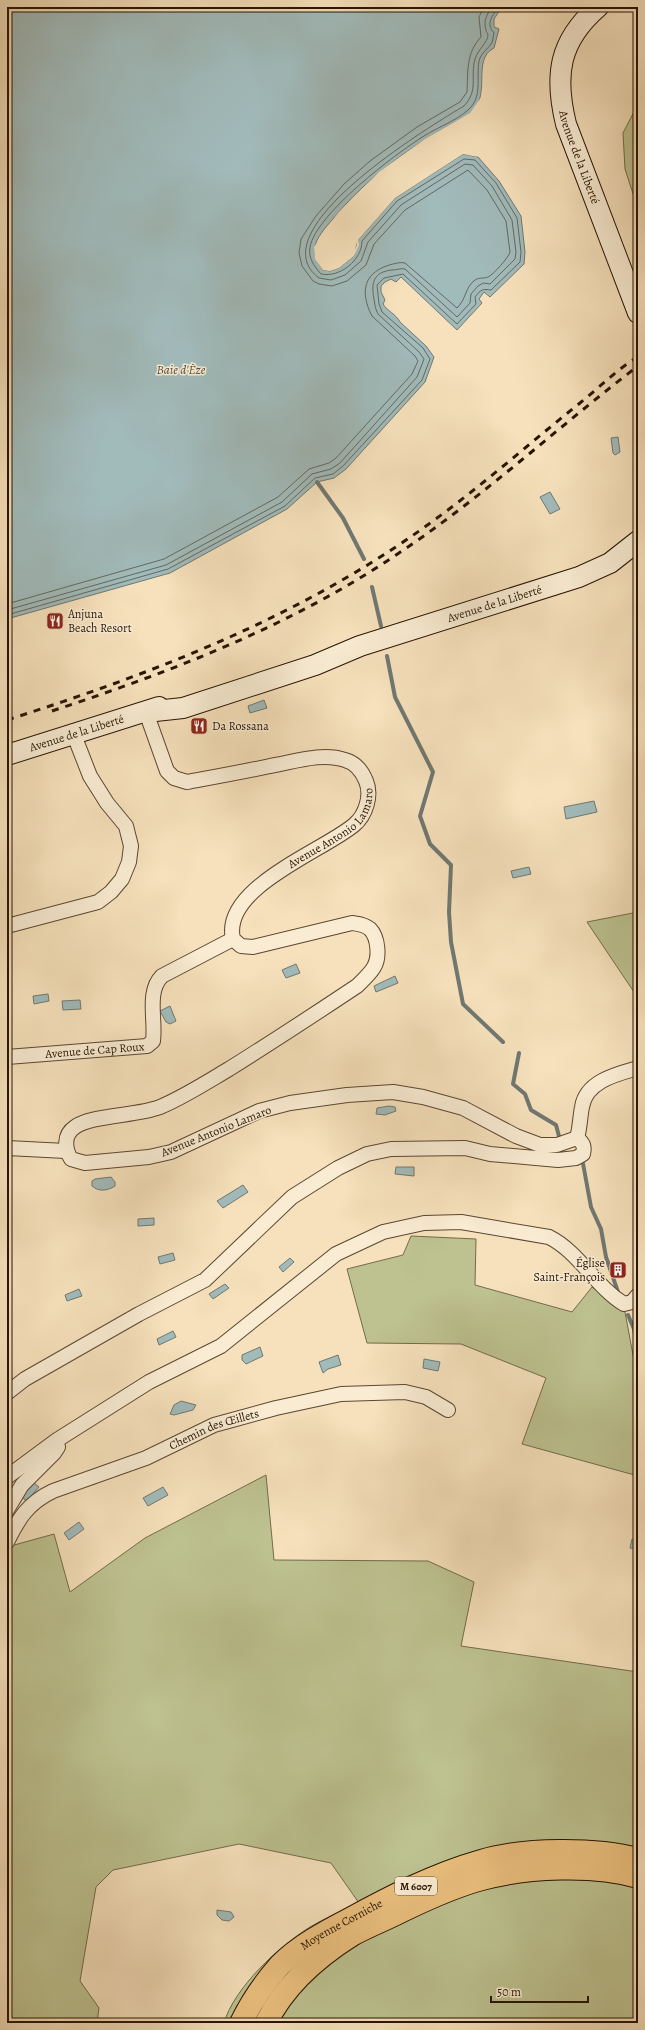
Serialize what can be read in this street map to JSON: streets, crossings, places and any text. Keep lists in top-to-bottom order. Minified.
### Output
{"streets":{"main road":["Avenue de la Liberté","M 6007","Moyenne Corniche"],"street":["Avenue Antonio Lamaro","Avenue de Cap Roux","Chemin des Œillets"]},"crossings":[["Avenue de la Liberté","Avenue Antonio Lamaro"],["Avenue Antonio Lamaro","Avenue de Cap Roux"]],"water":["Baie d'Èze"],"places":{"restaurant":["Anjuna Beach Resort","Da Rossana"],"building":["Église Saint-François"]},"scale_bar":"50 m"}
